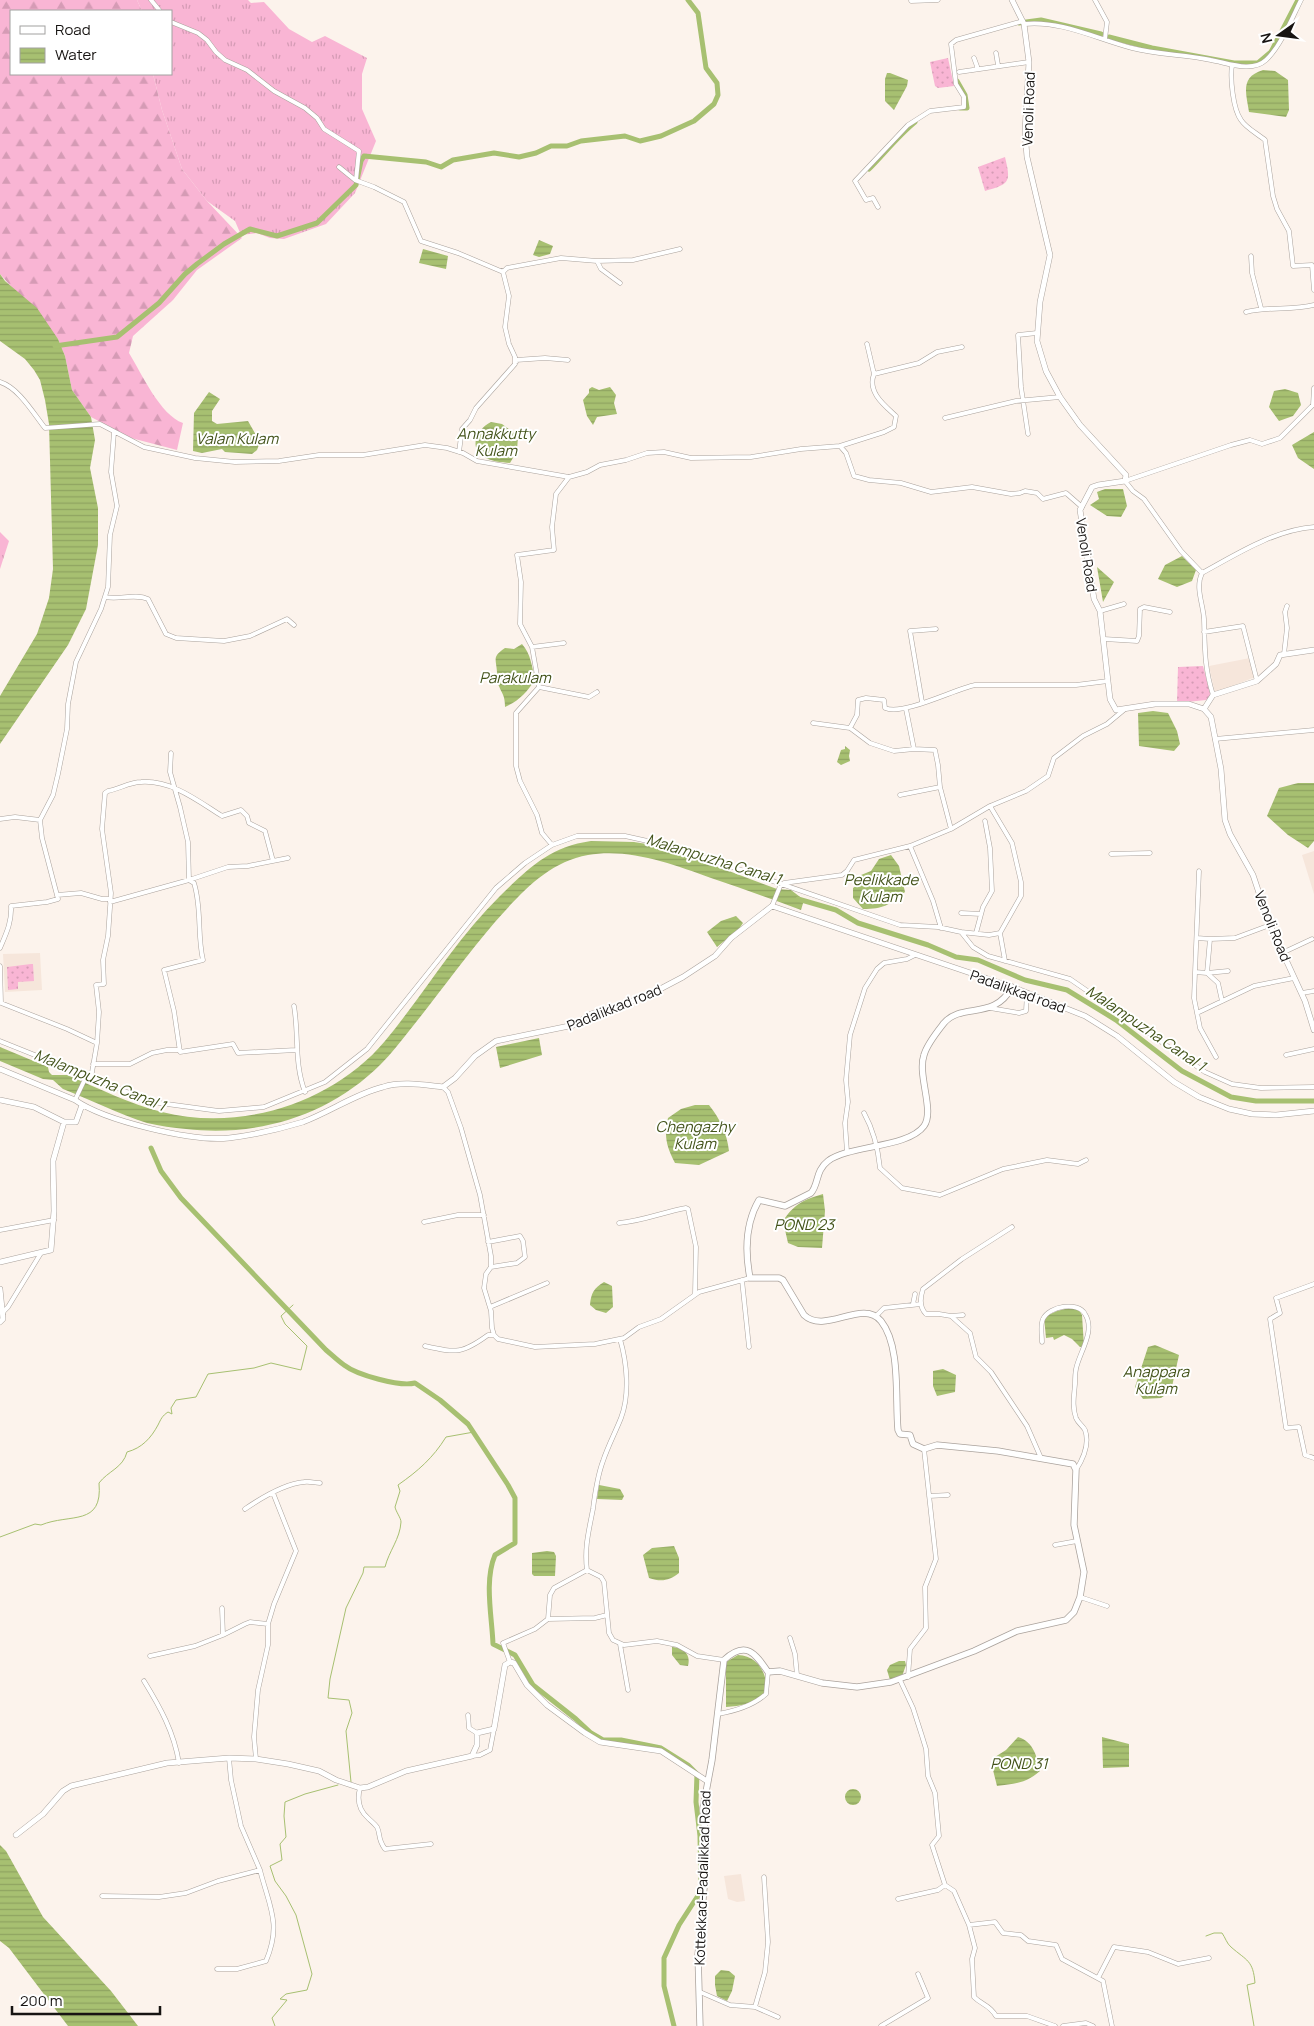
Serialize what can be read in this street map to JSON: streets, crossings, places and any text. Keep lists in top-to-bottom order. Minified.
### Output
{"streets":{"main road":["Kottekkad-Padalikkad Road"],"street":["Venoli Road","Padalikkad road"]},"water":["Annakkutty Kulam","Valan Kulam","Parakulam","Malampuzha Canal 1","Peelikkade Kulam","Chengazhy Kulam","POND 23","Anappara Kulam","POND 31"],"legend":["Road","Water"],"scale_bar":"200 m","north":"left"}
